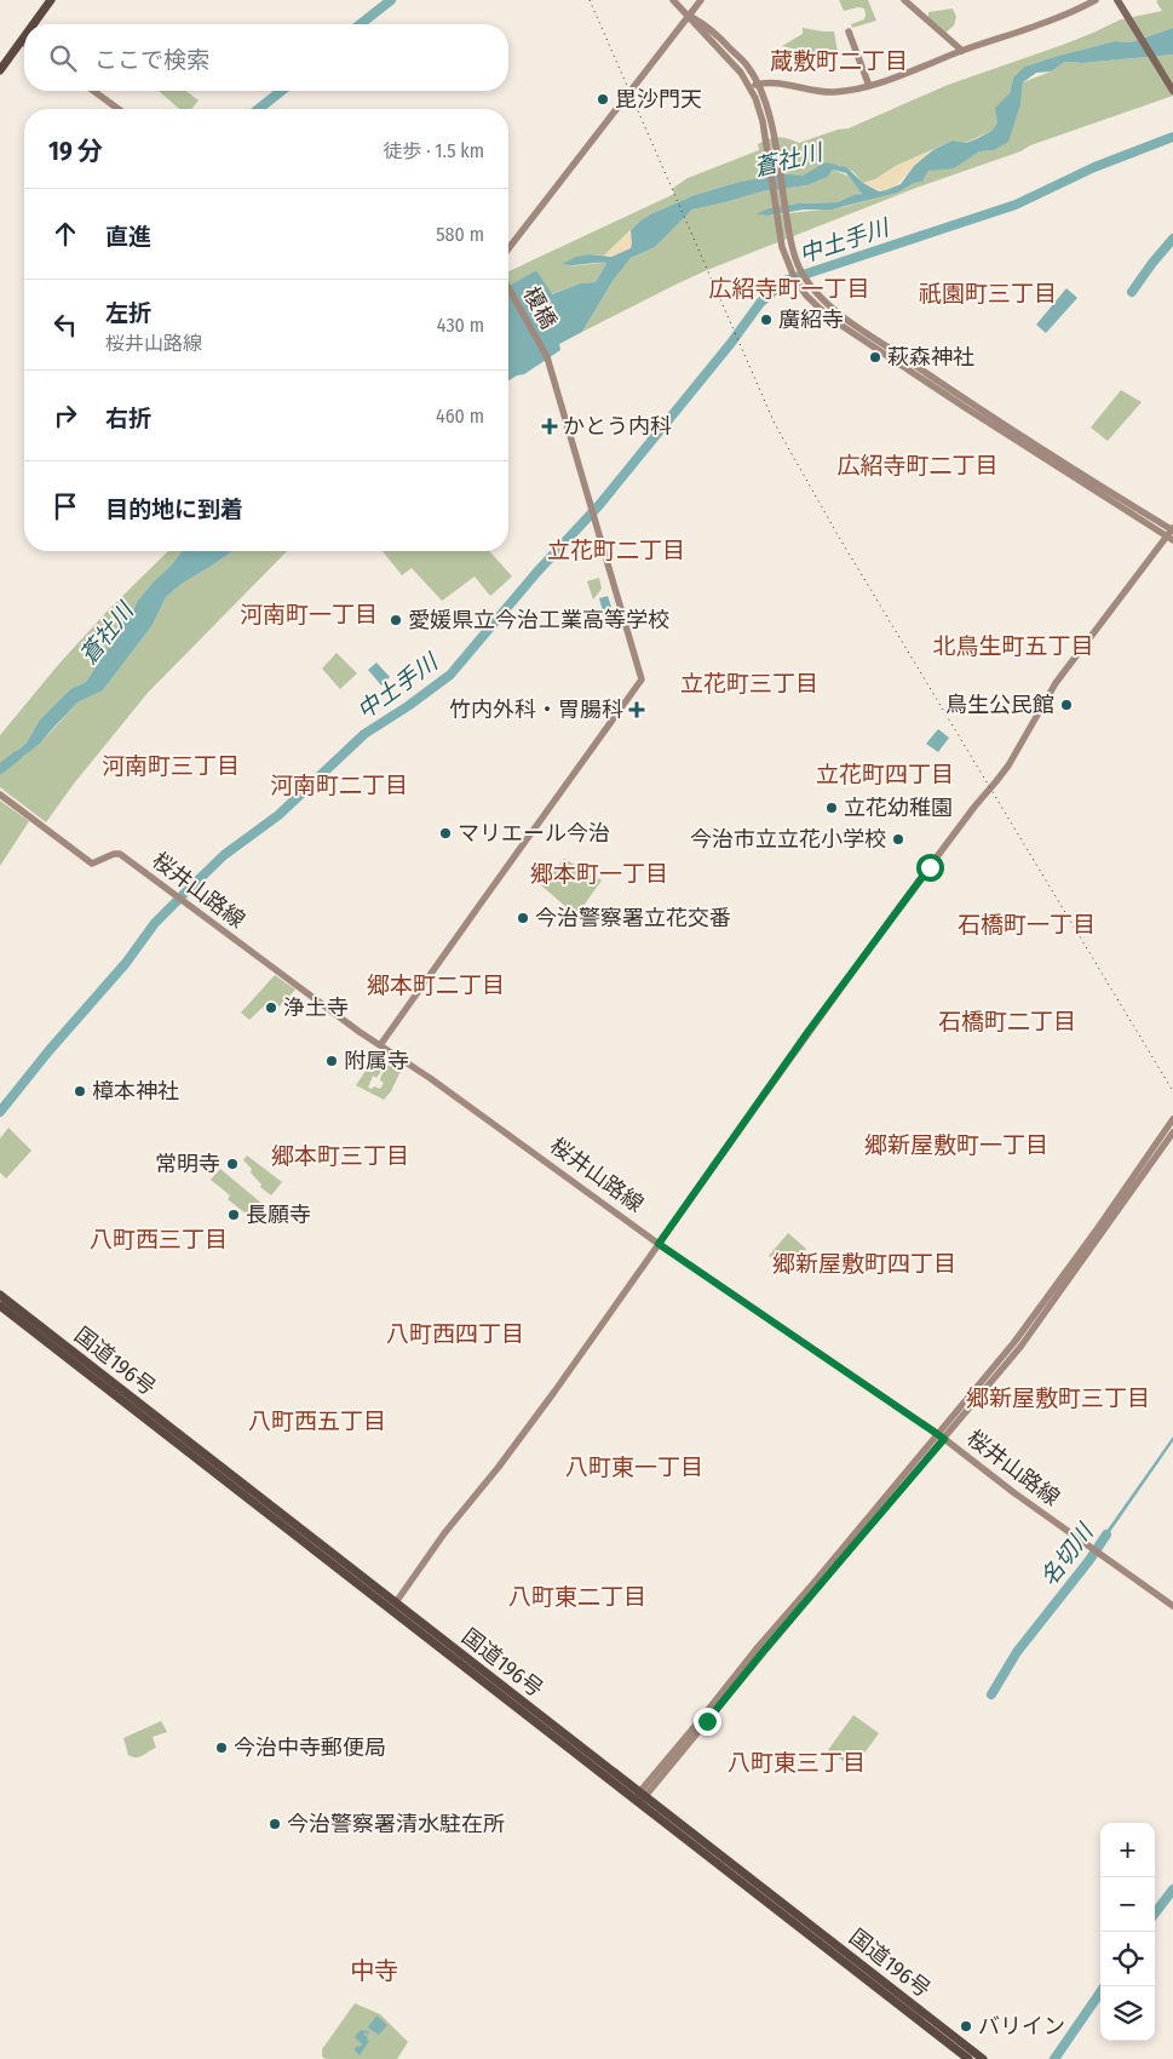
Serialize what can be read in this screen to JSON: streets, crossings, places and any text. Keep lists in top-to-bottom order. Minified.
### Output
{"streets":{"highway":["国道196号"],"street":["榎橋","桜井山路線"]},"crossings":[["榎橋","桜井山路線"]],"districts":["蔵敷町二丁目","広紹寺町一丁目","祇園町三丁目","広紹寺町二丁目","立花町二丁目","河南町一丁目","北鳥生町五丁目","立花町三丁目","河南町三丁目","立花町四丁目","河南町二丁目","郷本町一丁目","石橋町一丁目","郷本町二丁目","石橋町二丁目","郷新屋敷町一丁目","郷本町三丁目","八町西三丁目","郷新屋敷町四丁目","八町西四丁目","郷新屋敷町三丁目","八町西五丁目","八町東一丁目","八町東二丁目","八町東三丁目","中寺"],"water":["蒼社川","中土手川","名切川"],"places":{"other":["毘沙門天","廣紹寺","萩森神社","愛媛県立今治工業高等学校","鳥生公民館","立花幼稚園","マリエール今治","今治市立立花小学校","今治警察署立花交番","浄土寺","附属寺","樟本神社","常明寺","長願寺","今治中寺郵便局","今治警察署清水駐在所","バリイン"],"health":["かとう内科","竹内外科・胃腸科"]},"page":{"search":"ここで検索","heading":["19 分","徒歩 · 1.5 km"],"list":[["直進","580 m"],["左折","桜井山路線","430 m"],["右折","460 m"],"目的地に到着"],"map_buttons":["+","−"]}}
